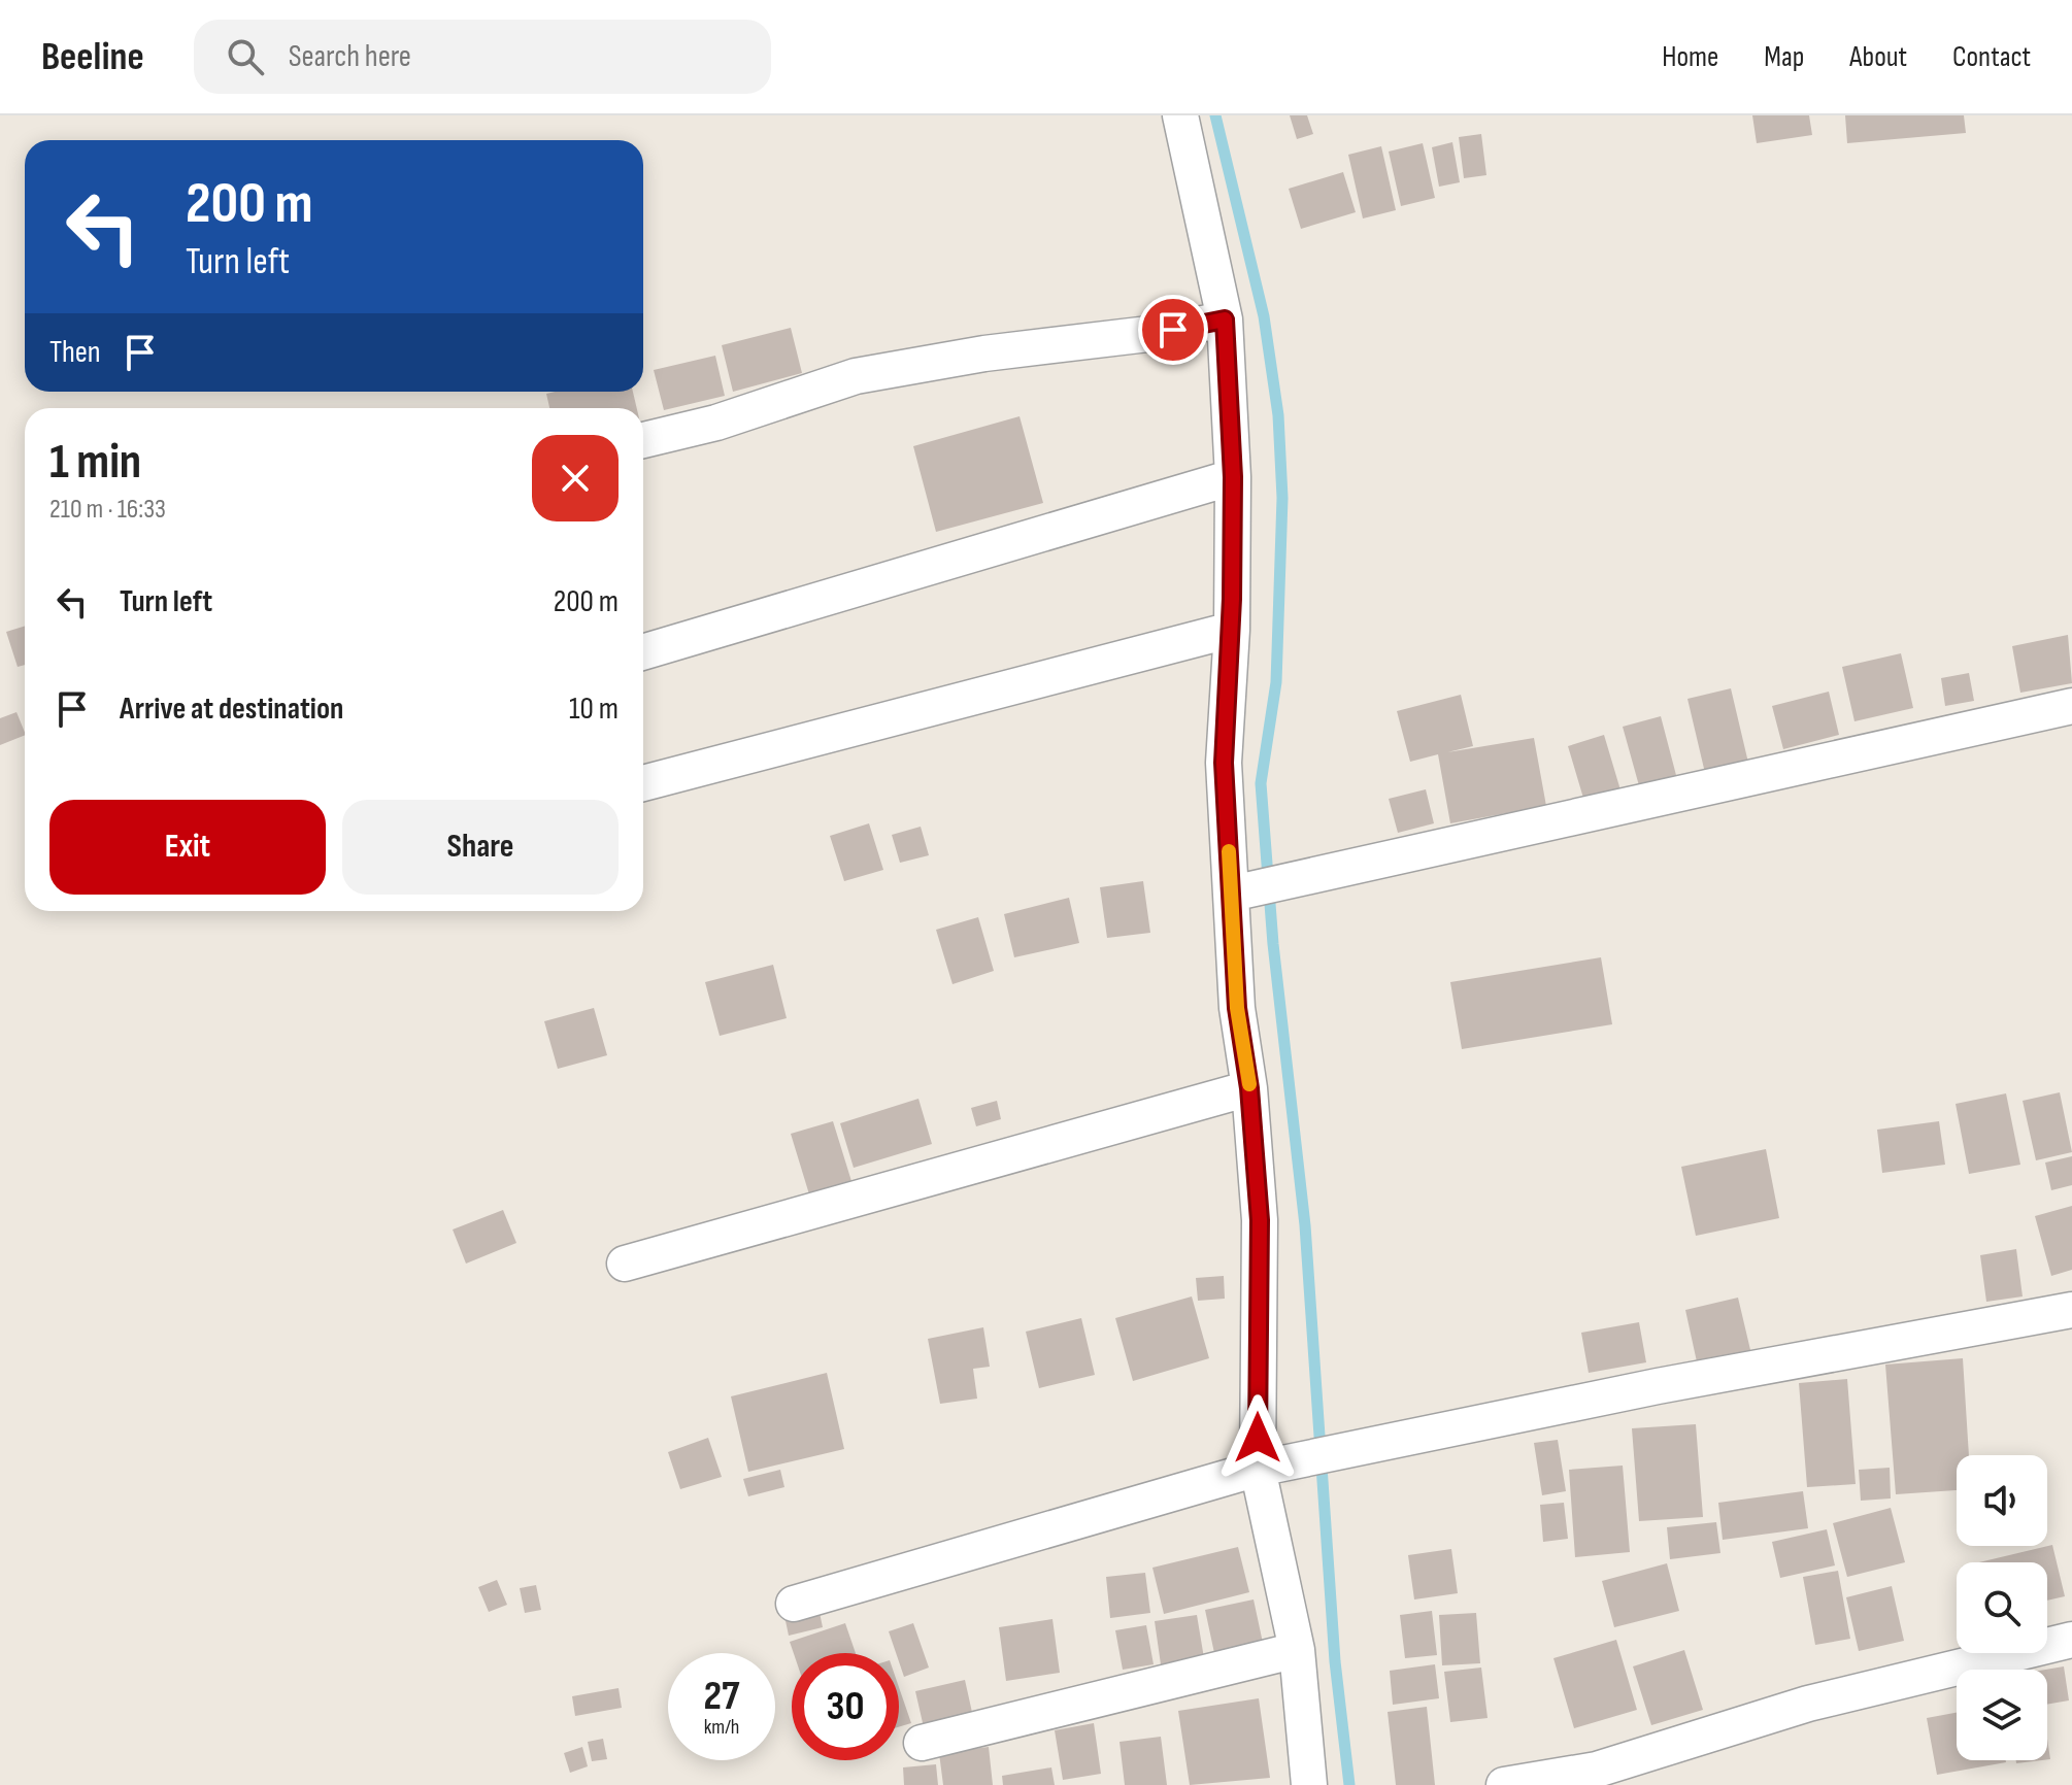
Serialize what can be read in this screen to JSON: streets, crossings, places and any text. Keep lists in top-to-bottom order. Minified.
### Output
{"page":{"header":"Beeline","search":"Search here","nav":["Home","Map","About","Contact"],"turn":["200 m","Turn left"],"then":"Then","heading":["1 min","210 m · 16:33"],"list":[{"name":"Turn left","value":"200 m"},{"name":"Arrive at destination","value":"10 m"}],"buttons":["Exit","Share"],"speed":"27 km/h","limit":"30"}}
